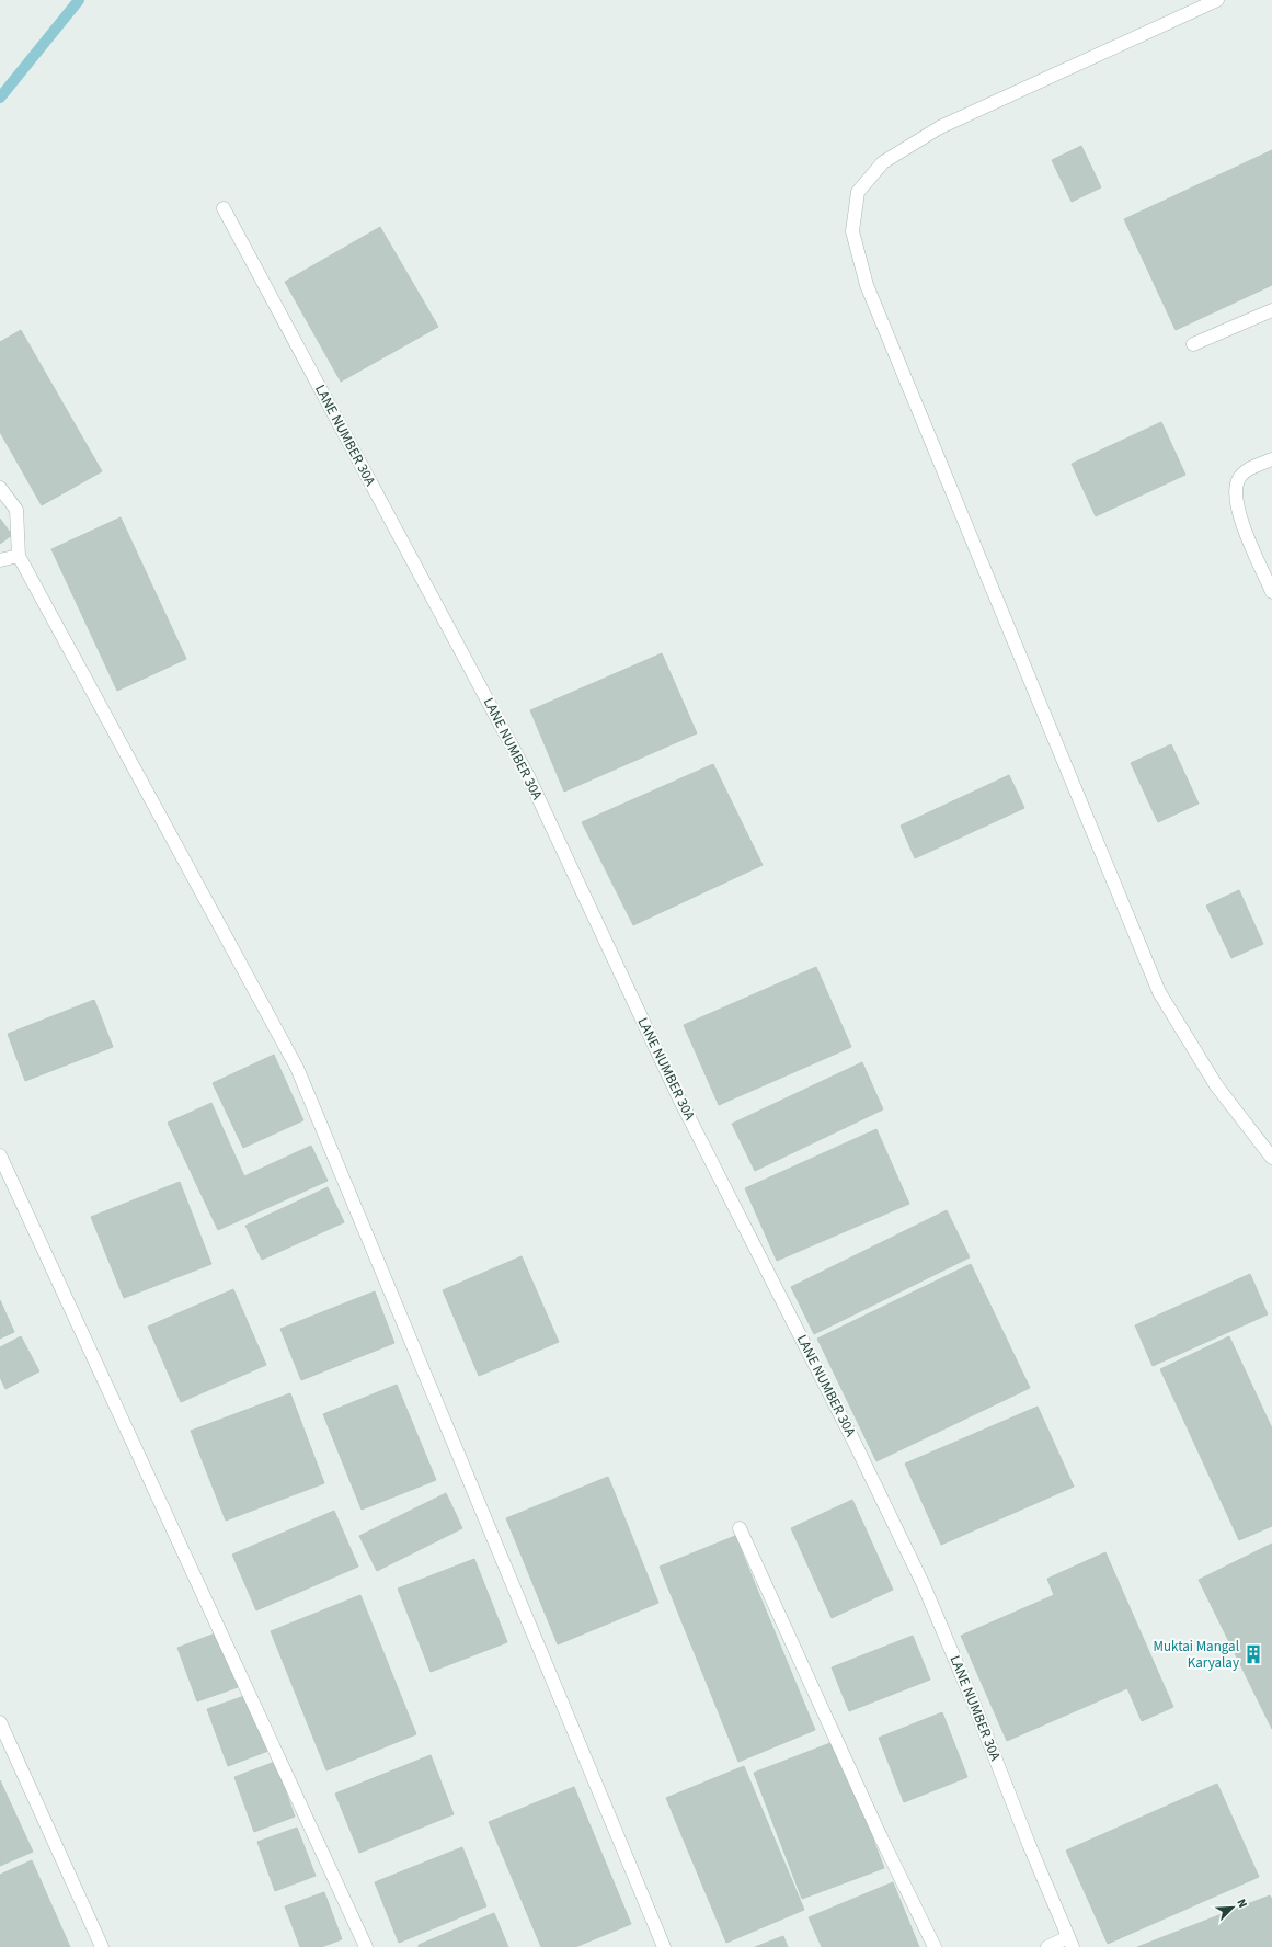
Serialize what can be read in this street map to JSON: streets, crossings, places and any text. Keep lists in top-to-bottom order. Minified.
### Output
{"streets":{"street":["LANE NUMBER 30A"]},"places":{"building":["Muktai Mangal Karyalay"]},"north":"top right"}
